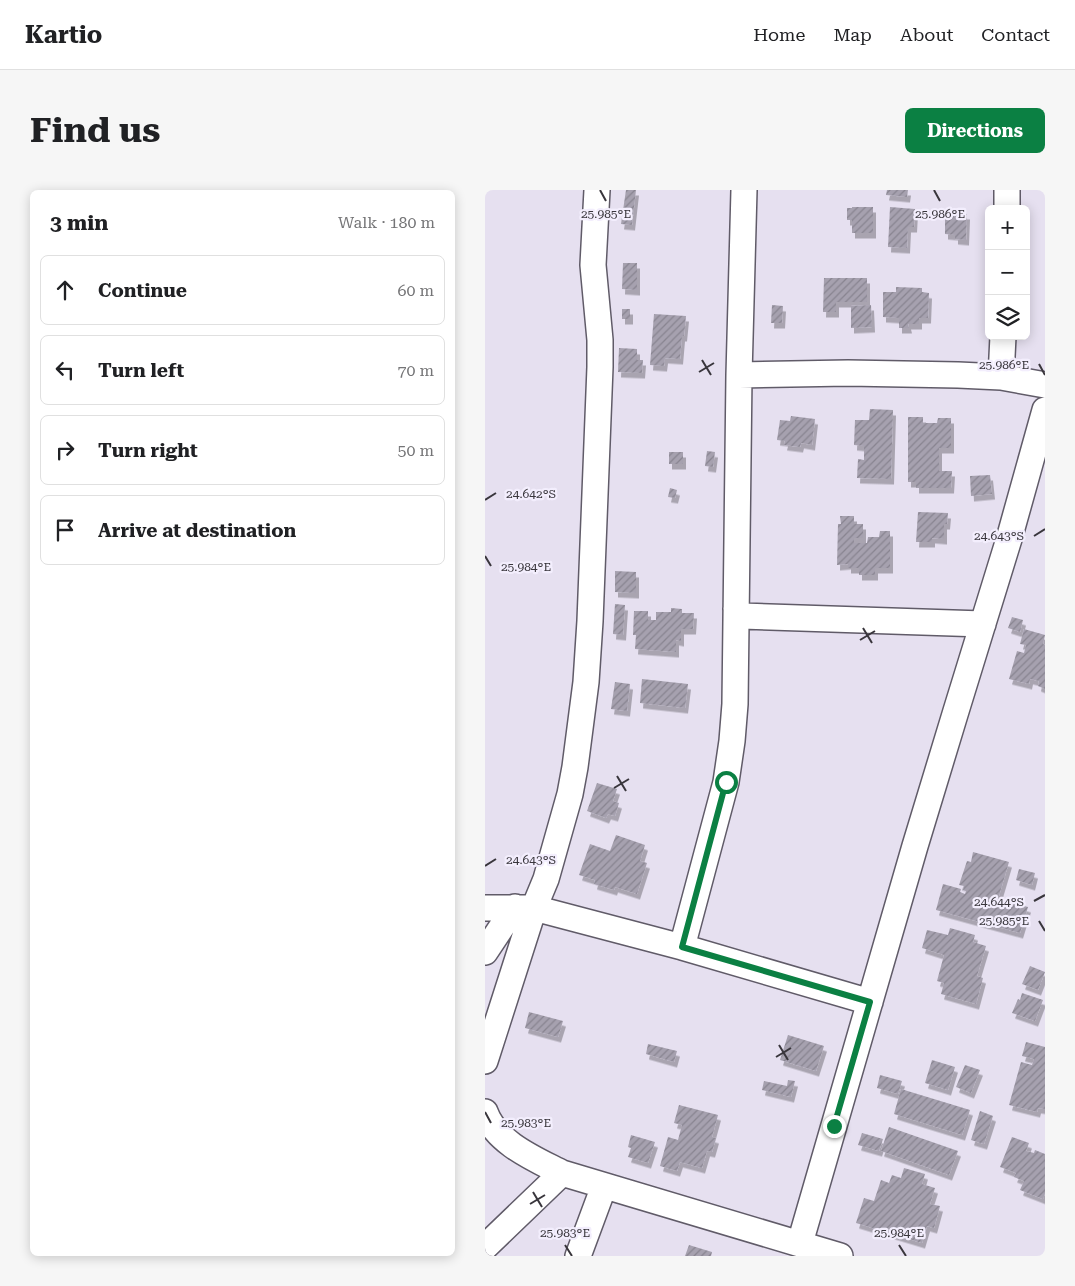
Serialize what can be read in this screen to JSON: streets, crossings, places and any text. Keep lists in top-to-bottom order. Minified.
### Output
{"page":{"header":"Kartio","nav":["Home","Map","About","Contact"],"buttons":"Directions","title":"Find us","heading":["3 min","Walk · 180 m"],"map_buttons":["+","−"],"list":[["Continue","60 m"],["Turn left","70 m"],["Turn right","50 m"],"Arrive at destination"]},"coordinates":["25.986°E","25.985°E","24.642°S","24.643°S","25.984°E","24.644°S","25.983°E"]}
